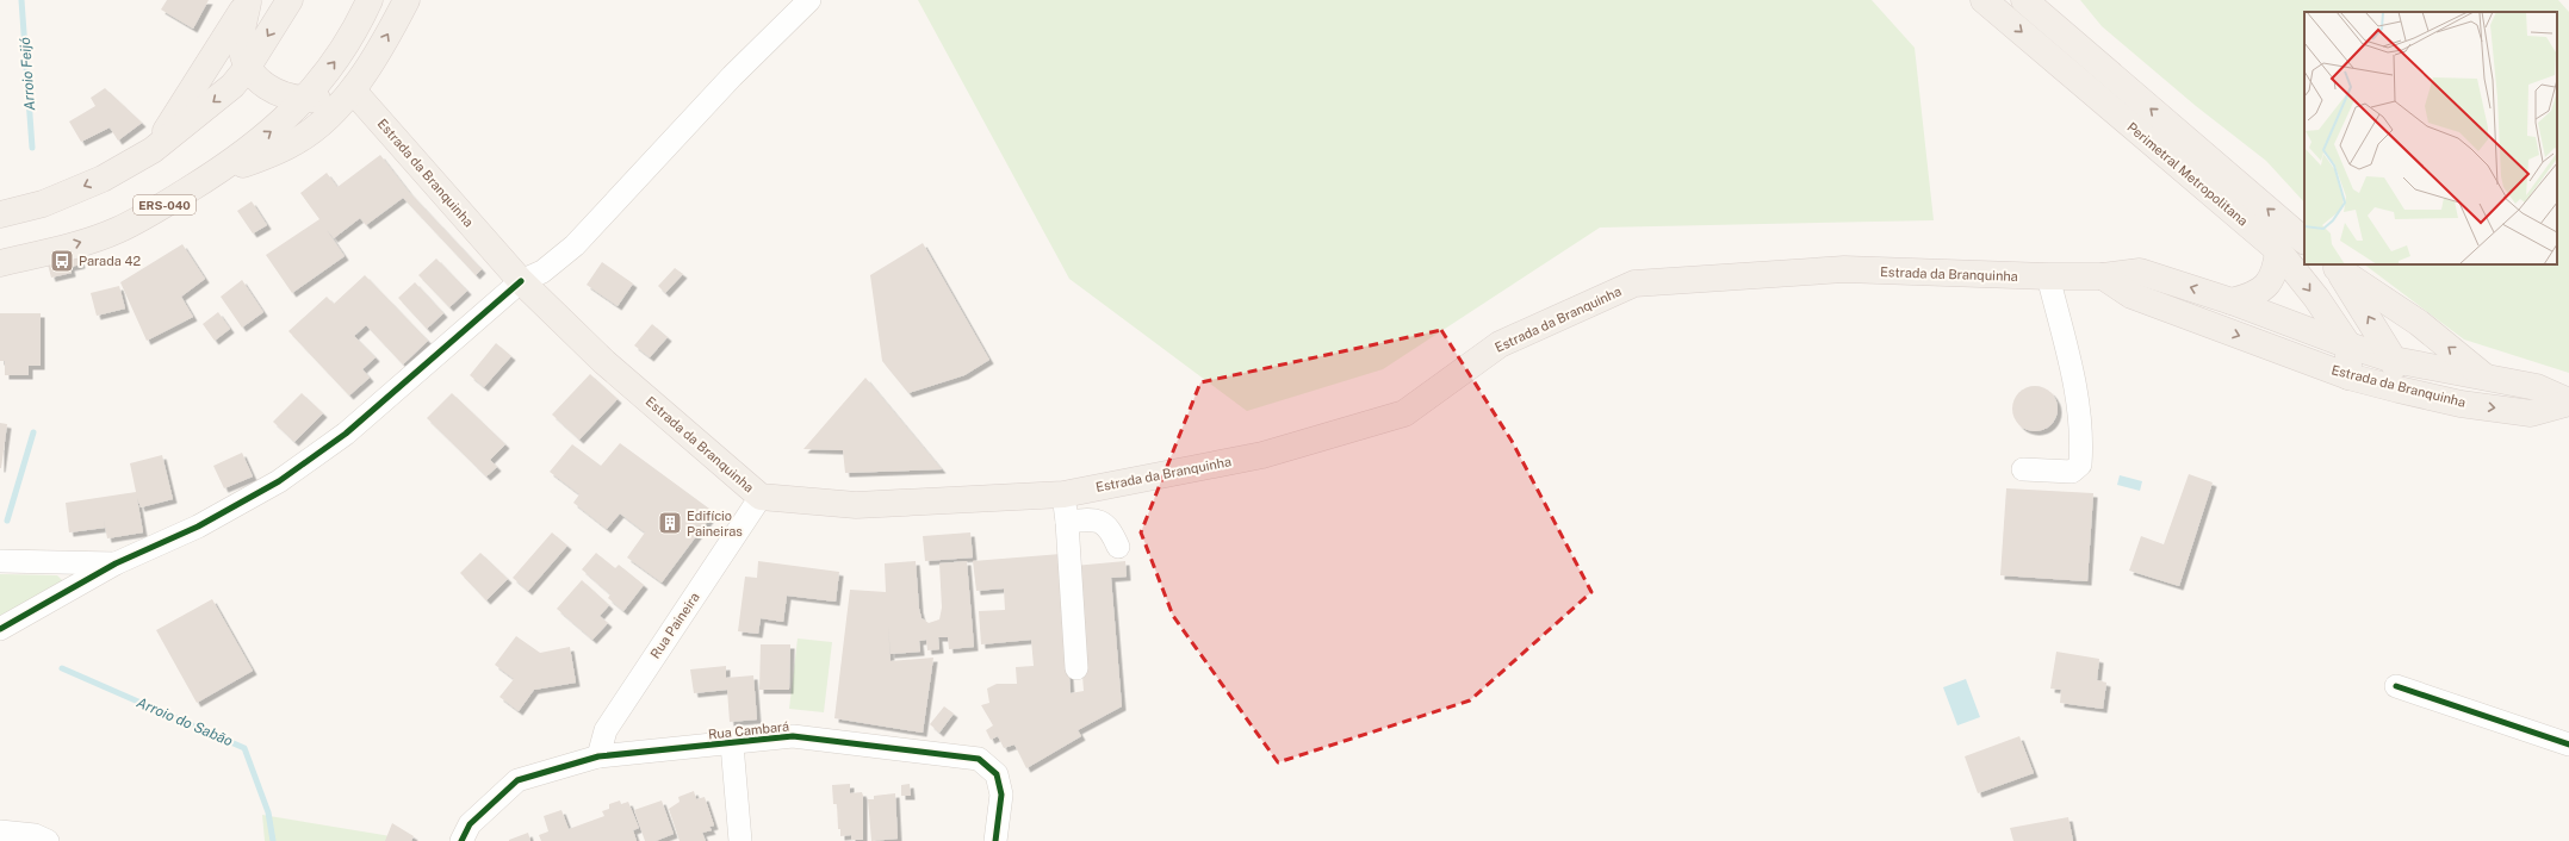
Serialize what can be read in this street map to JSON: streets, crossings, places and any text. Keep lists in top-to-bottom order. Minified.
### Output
{"streets":{"main road":["Estrada da Branquinha","Perimetral Metropolitana","ERS-040"],"street":["Rua Paineira","Rua Cambará"]},"crossings":[["Estrada da Branquinha","Perimetral Metropolitana"],["Estrada da Branquinha","Rua Paineira"],["Rua Paineira","Rua Cambará"]],"water":["Arroio Feijó","Arroio do Sabão"],"places":{"bus stop":["Parada 42"],"building":["Edifício Paineiras"]}}
